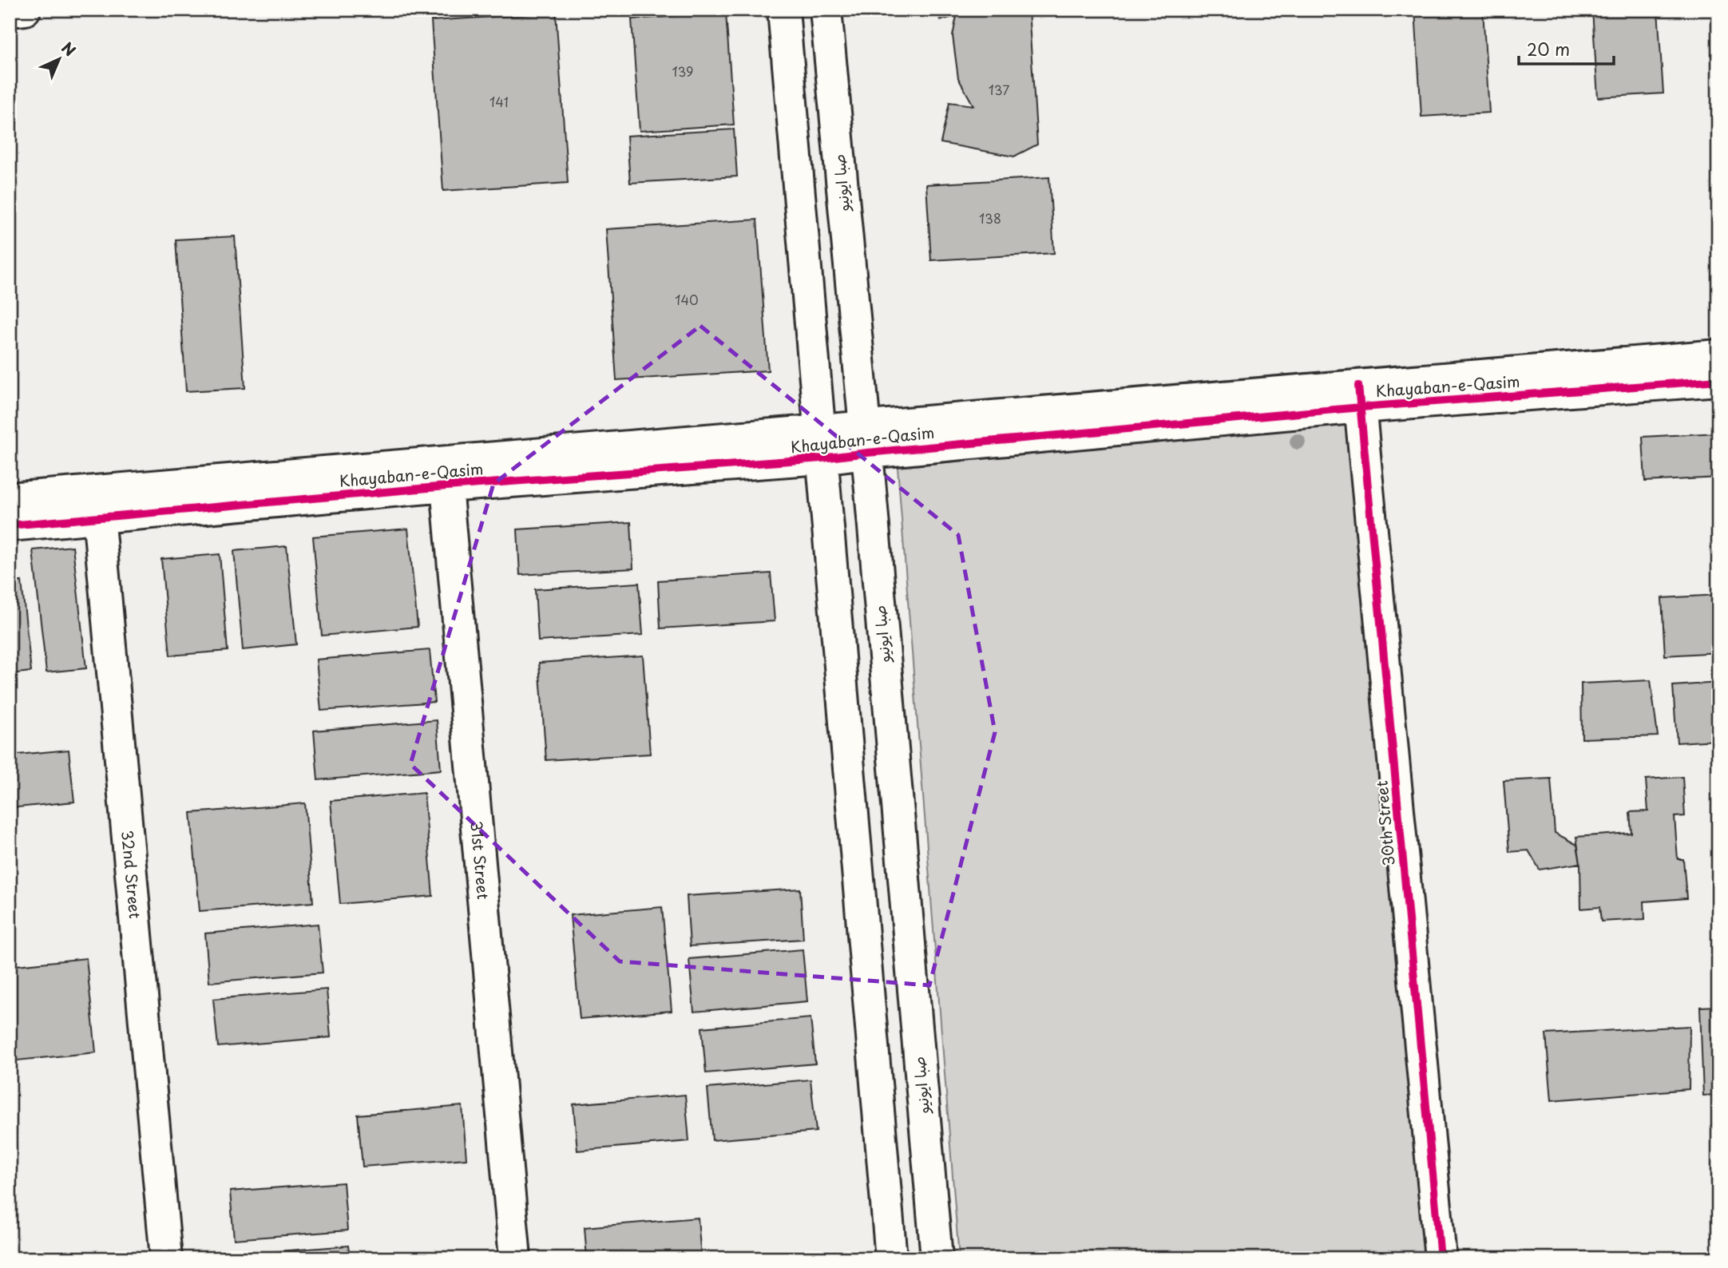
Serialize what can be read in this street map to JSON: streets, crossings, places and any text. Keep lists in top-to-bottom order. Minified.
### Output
{"streets":{"street":["صبا ایونیو","Khayaban-e-Qasim","30th Street","31st Street","32nd Street"]},"crossings":[["صبا ایونیو","Khayaban-e-Qasim"],["Khayaban-e-Qasim","30th Street"],["Khayaban-e-Qasim","31st Street"],["Khayaban-e-Qasim","32nd Street"]],"house_numbers":["139","137","141","138","140"],"scale_bar":"20 m","north":"top right"}
